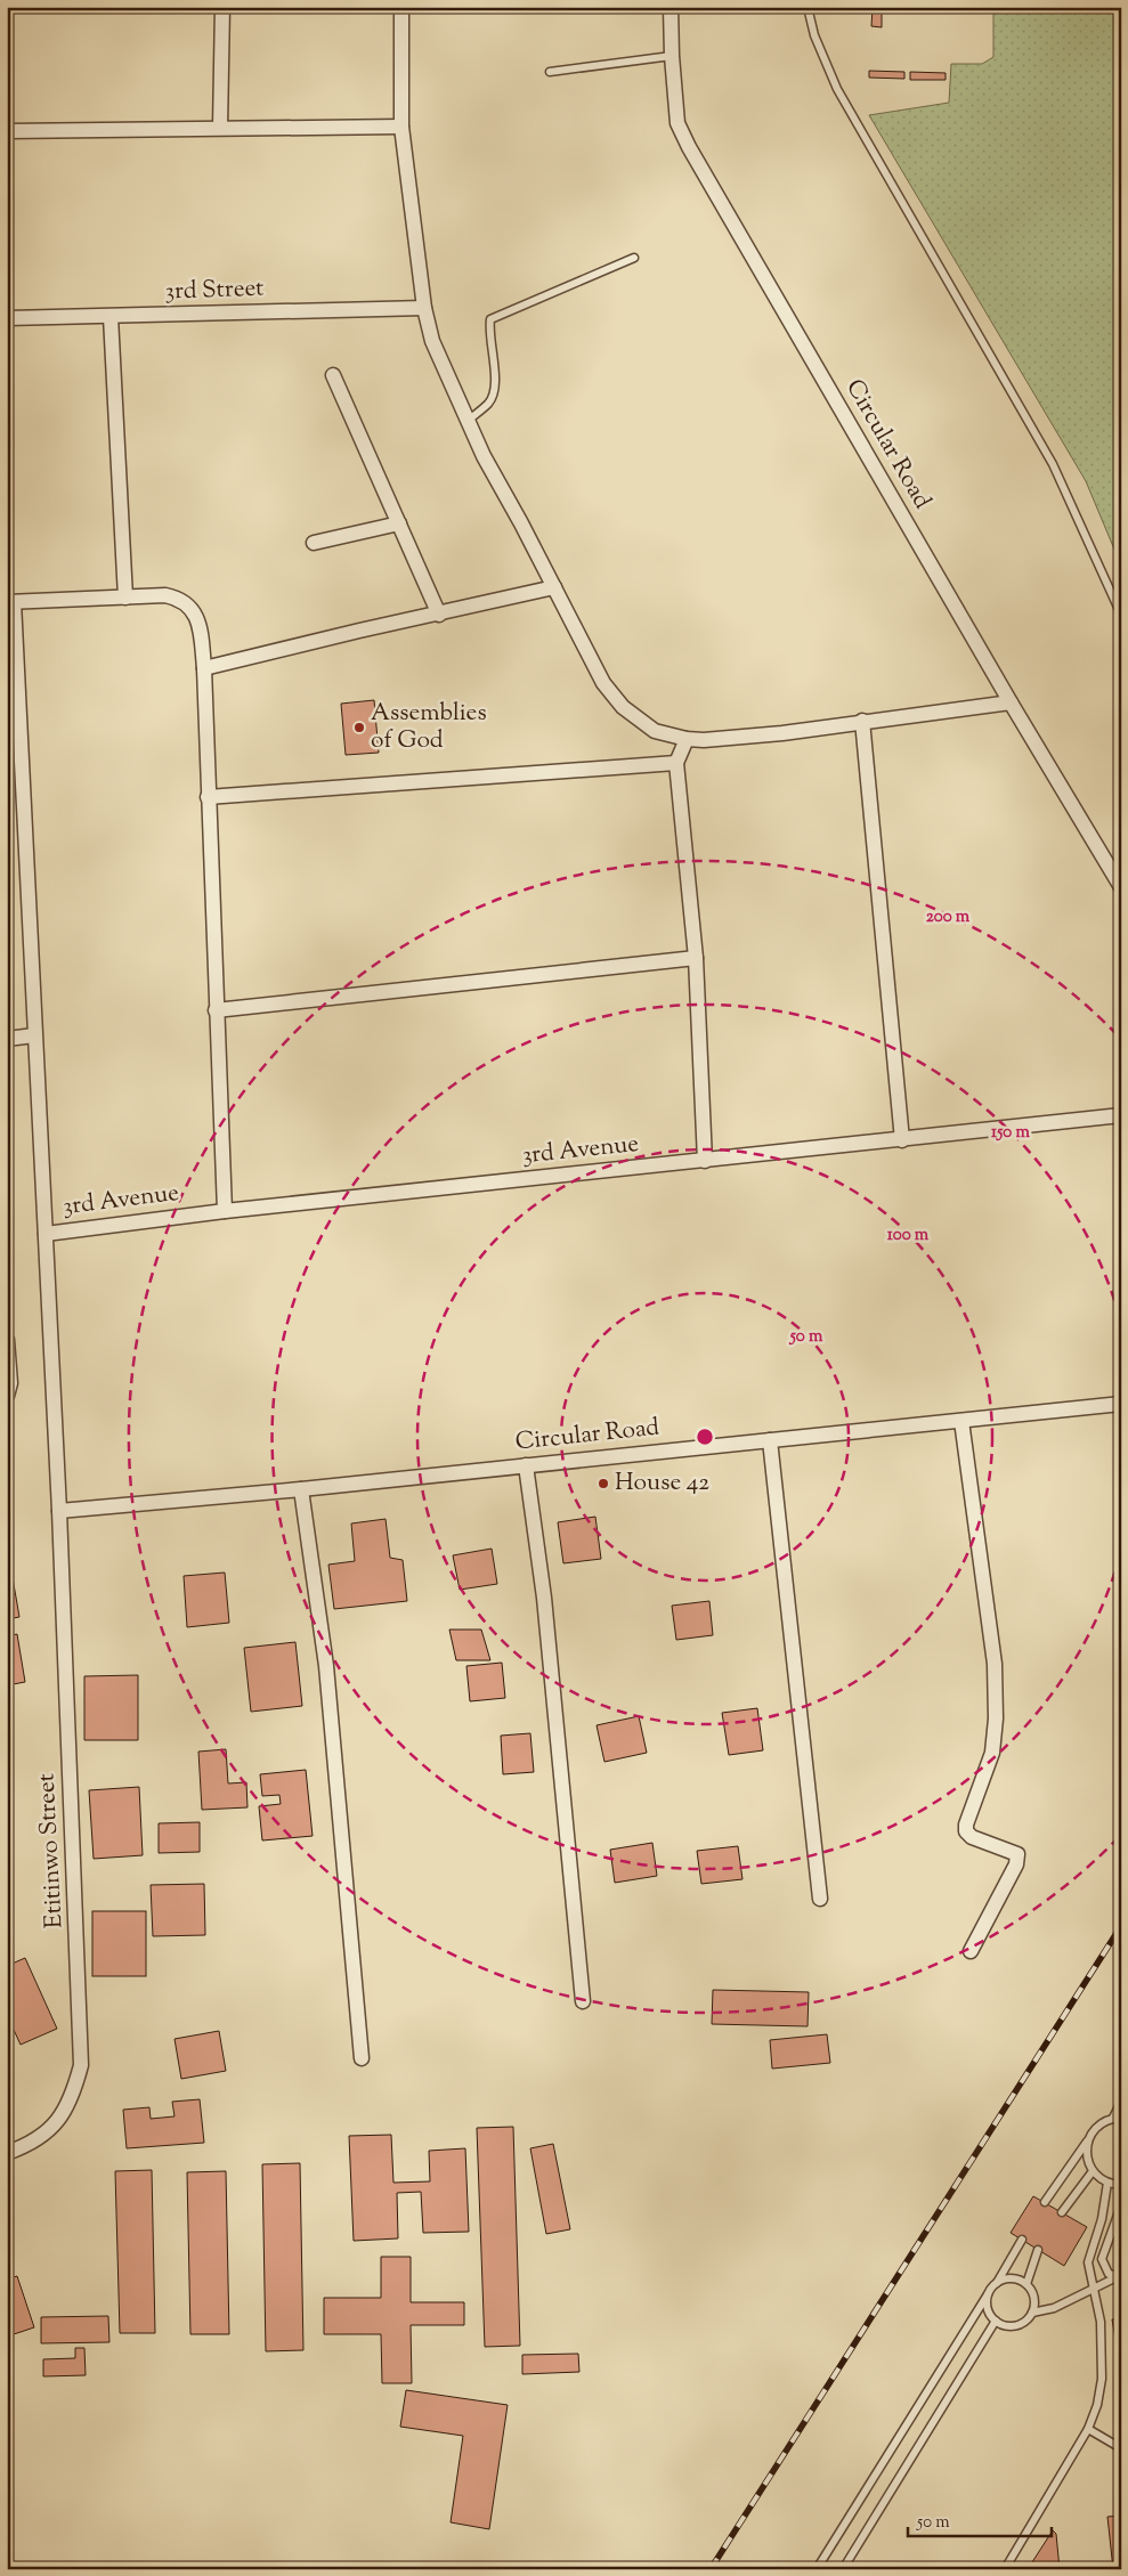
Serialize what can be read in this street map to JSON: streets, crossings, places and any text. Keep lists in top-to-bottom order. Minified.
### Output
{"streets":{"street":["3rd Street","Circular Road","3rd Avenue","Etitinwo Street"]},"crossings":[["Circular Road","Etitinwo Street"],["3rd Avenue","Etitinwo Street"]],"places":["Assemblies of God","House 42"],"scale_bar":"50 m","rings":["200 m","150 m","100 m","50 m"]}
